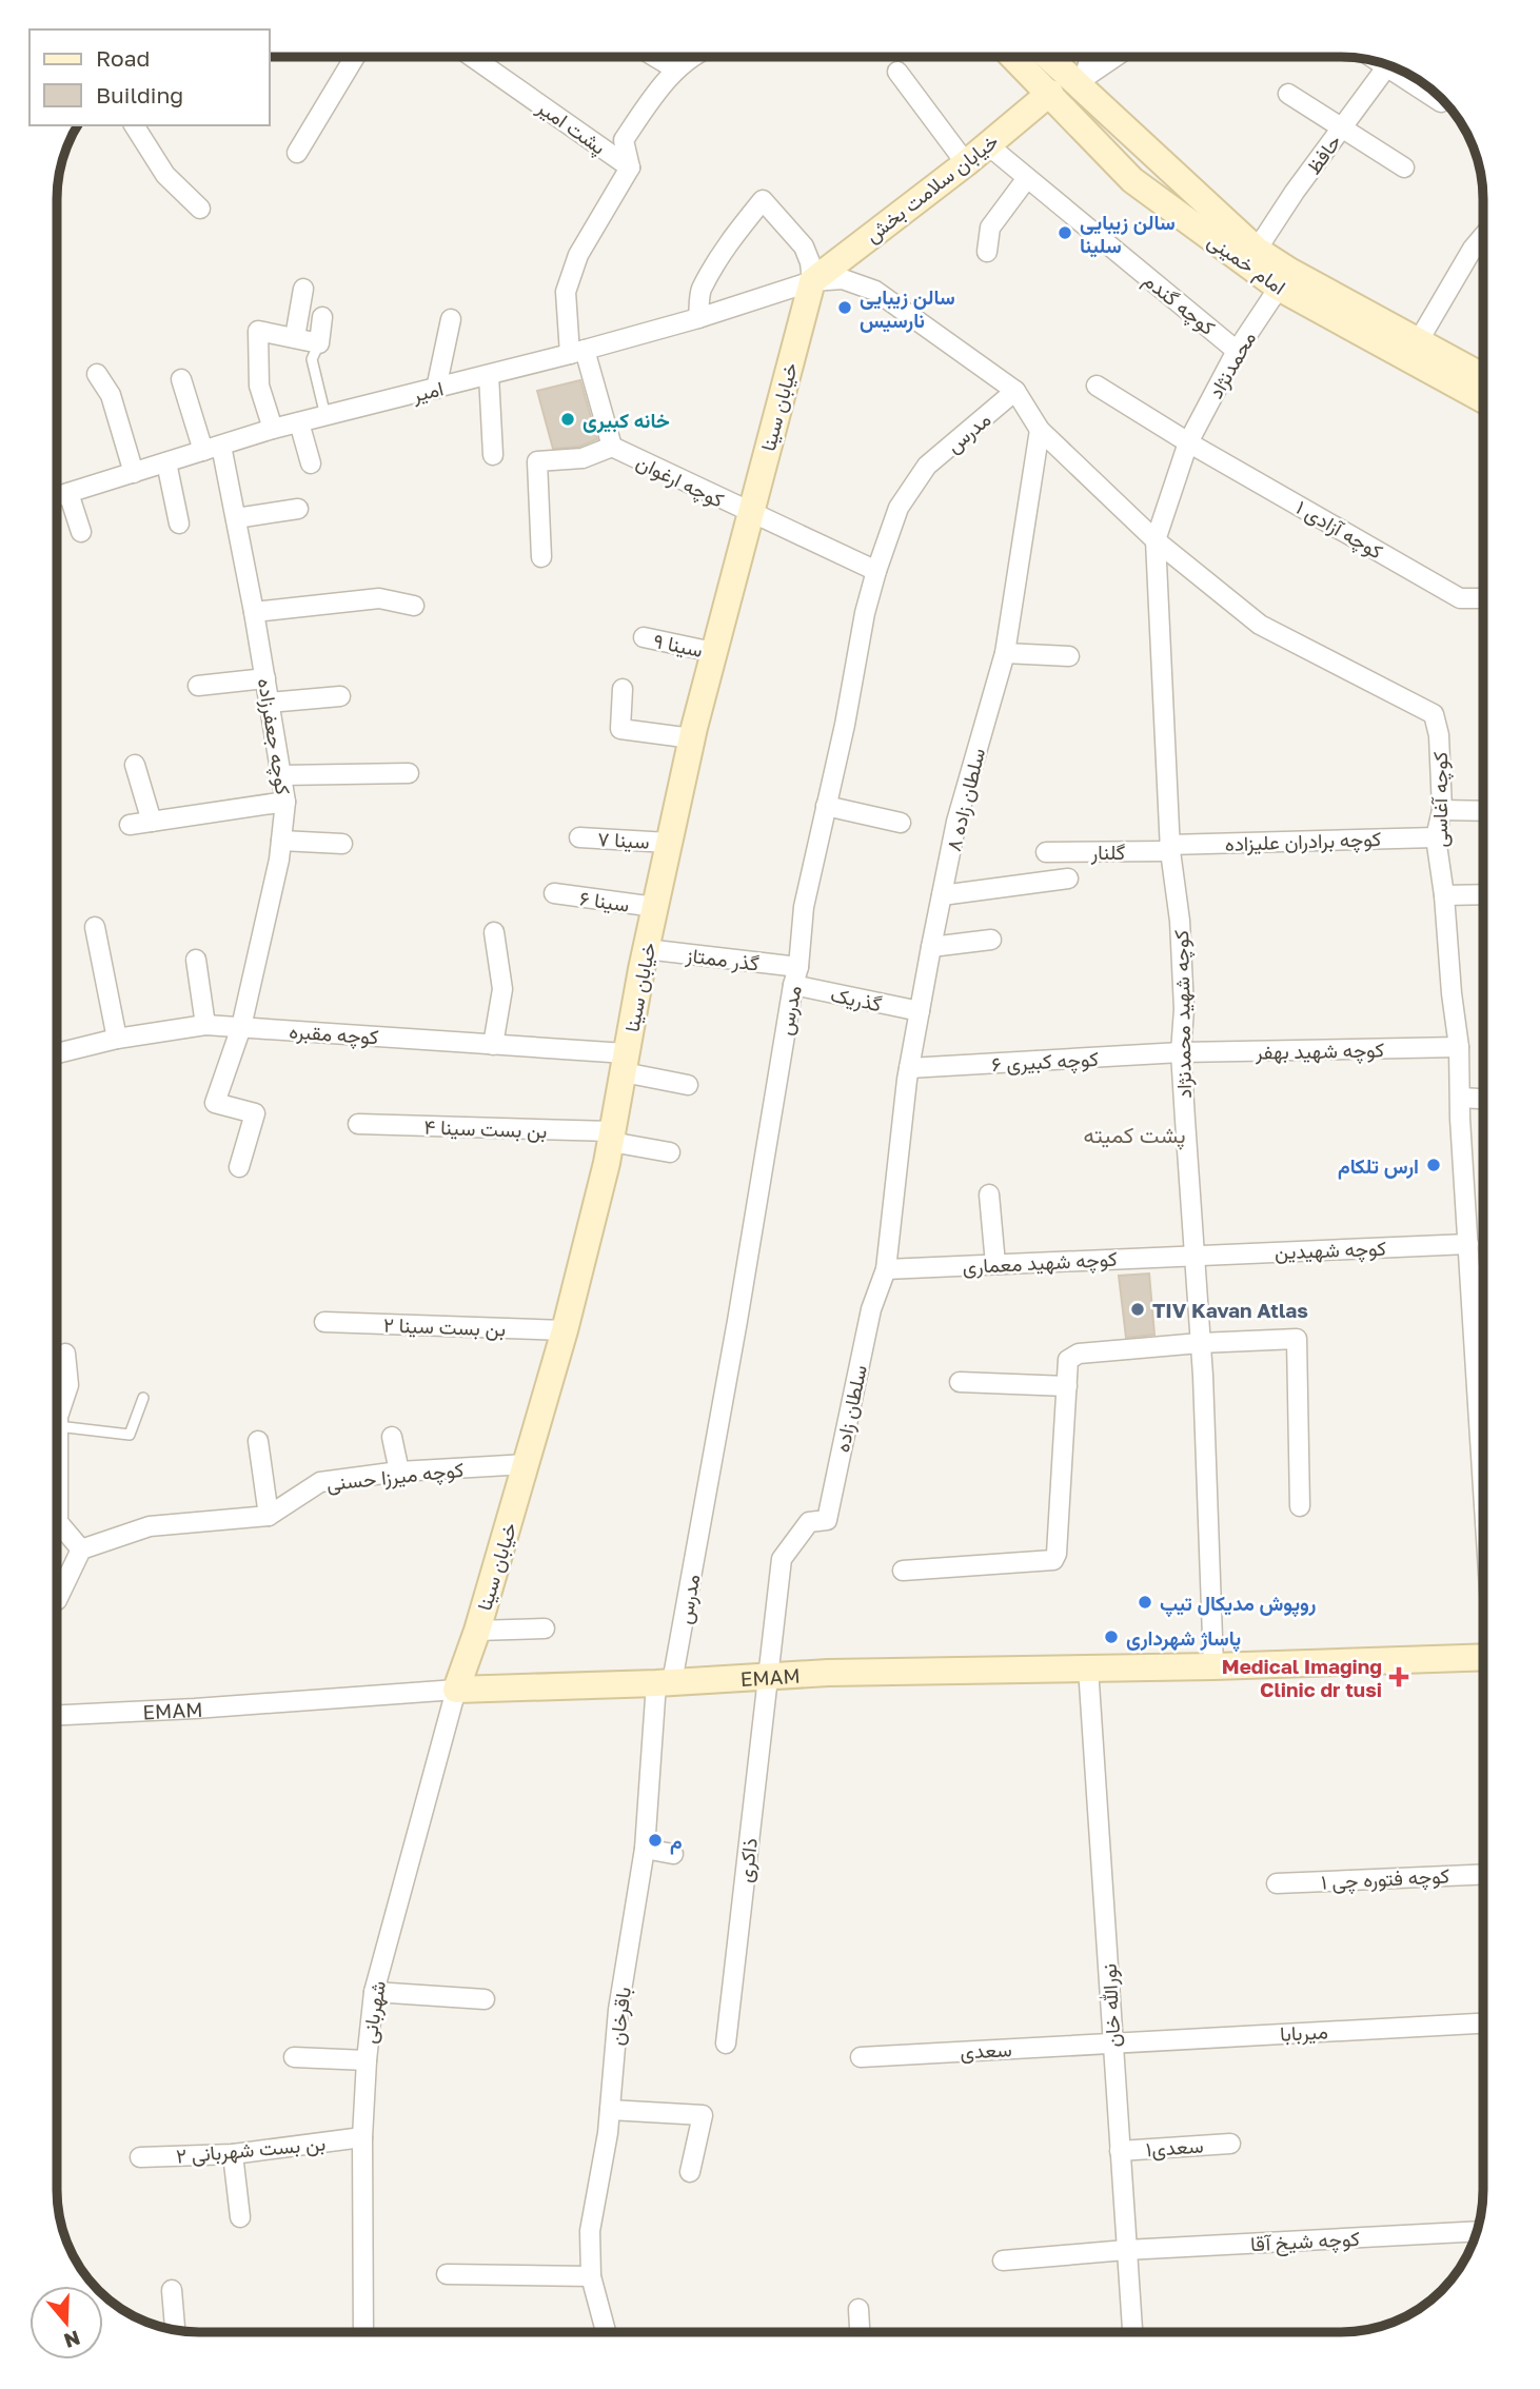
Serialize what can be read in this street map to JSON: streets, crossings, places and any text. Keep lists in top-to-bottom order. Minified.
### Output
{"streets":{"main road":["خیابان سلامت بخش","امام خمینی","خیابان سینا","EMAM"],"street":["پشت امیر","حافظ","کوچه گندم","محمدنژاد","امیر","مدرس","کوچه ارغوان","کوچه آزادی ۱","سینا ۹","کوچه جعفرزاده","سلطان زاده ۸","کوچه آغاسی","سینا ۷","کوچه برادران علیزاده","گلنار","سینا ۶","گذر ممتاز","گذریک","کوچه شهید محمدنژاد","کوچه مقبره","کوچه شهید بهفر","کوچه کبیری ۶","بن بست سینا ۴","کوچه شهیدین","کوچه شهید معماری","بن بست سینا ۲","سلطان زاده","کوچه میرزا حسنی","ذاکری","کوچه فتوره چی ۱","نورالله خان","شهربانی","باقرخان","میربابا","سعدی","سعدی۱","بن بست شهربانی ۲","کوچه شیخ آقا"]},"crossings":[["حافظ","امام خمینی"],["خیابان سلامت بخش","امام خمینی"],["خیابان سلامت بخش","کوچه گندم"],["خیابان سلامت بخش","امیر"],["خیابان سلامت بخش","خیابان سینا"],["خیابان سلامت بخش","کوچه آغاسی"],["امام خمینی","محمدنژاد"],["کوچه گندم","محمدنژاد"],["محمدنژاد","کوچه آزادی ۱"],["محمدنژاد","کوچه آغاسی"],["محمدنژاد","کوچه شهید محمدنژاد"],["امیر","خیابان سینا"],["امیر","کوچه جعفرزاده"],["امیر","کوچه آغاسی"],["خیابان سینا","کوچه ارغوان"],["خیابان سینا","سینا ۹"],["خیابان سینا","کوچه آغاسی"],["خیابان سینا","سینا ۷"],["خیابان سینا","سینا ۶"],["خیابان سینا","گذر ممتاز"],["خیابان سینا","کوچه مقبره"],["خیابان سینا","بن بست سینا ۴"],["خیابان سینا","بن بست سینا ۲"],["خیابان سینا","کوچه میرزا حسنی"],["خیابان سینا","EMAM"],["خیابان سینا","شهربانی"],["مدرس","کوچه ارغوان"],["مدرس","کوچه آغاسی"],["مدرس","گذر ممتاز"],["مدرس","گذریک"],["مدرس","EMAM"],["مدرس","باقرخان"],["کوچه جعفرزاده","کوچه مقبره"],["سلطان زاده ۸","کوچه آغاسی"],["سلطان زاده ۸","گذریک"],["سلطان زاده ۸","کوچه کبیری ۶"],["سلطان زاده ۸","سلطان زاده"],["کوچه آغاسی","کوچه برادران علیزاده"],["کوچه آغاسی","کوچه شهید محمدنژاد"],["کوچه آغاسی","کوچه شهید بهفر"],["کوچه آغاسی","کوچه شهیدین"],["کوچه برادران علیزاده","گلنار"],["کوچه برادران علیزاده","کوچه شهید محمدنژاد"],["گلنار","کوچه شهید محمدنژاد"],["گذر ممتاز","گذریک"],["کوچه شهید محمدنژاد","کوچه شهید بهفر"],["کوچه شهید محمدنژاد","کوچه کبیری ۶"],["کوچه شهید محمدنژاد","کوچه شهیدین"],["کوچه شهید محمدنژاد","کوچه شهید معماری"],["کوچه شهید محمدنژاد","EMAM"],["کوچه شهید بهفر","کوچه کبیری ۶"],["کوچه شهیدین","کوچه شهید معماری"],["کوچه شهید معماری","سلطان زاده"],["سلطان زاده","ذاکری"],["EMAM","ذاکری"],["EMAM","نورالله خان"],["EMAM","شهربانی"],["EMAM","باقرخان"],["نورالله خان","میربابا"],["نورالله خان","سعدی"],["نورالله خان","سعدی۱"],["نورالله خان","کوچه شیخ آقا"],["شهربانی","بن بست شهربانی ۲"],["میربابا","سعدی"]],"districts":["پشت کمیته"],"places":{"other":["سالن زیبایی سلینا","سالن زیبایی نارسیس","خانه کبیری","ارس تلکام","TIV Kavan Atlas","روپوش مدیکال تیپ","پاساژ شهرداری","م"],"health":["Medical Imaging Clinic dr tusi"]},"legend":["Road","Building"],"north":"bottom"}
